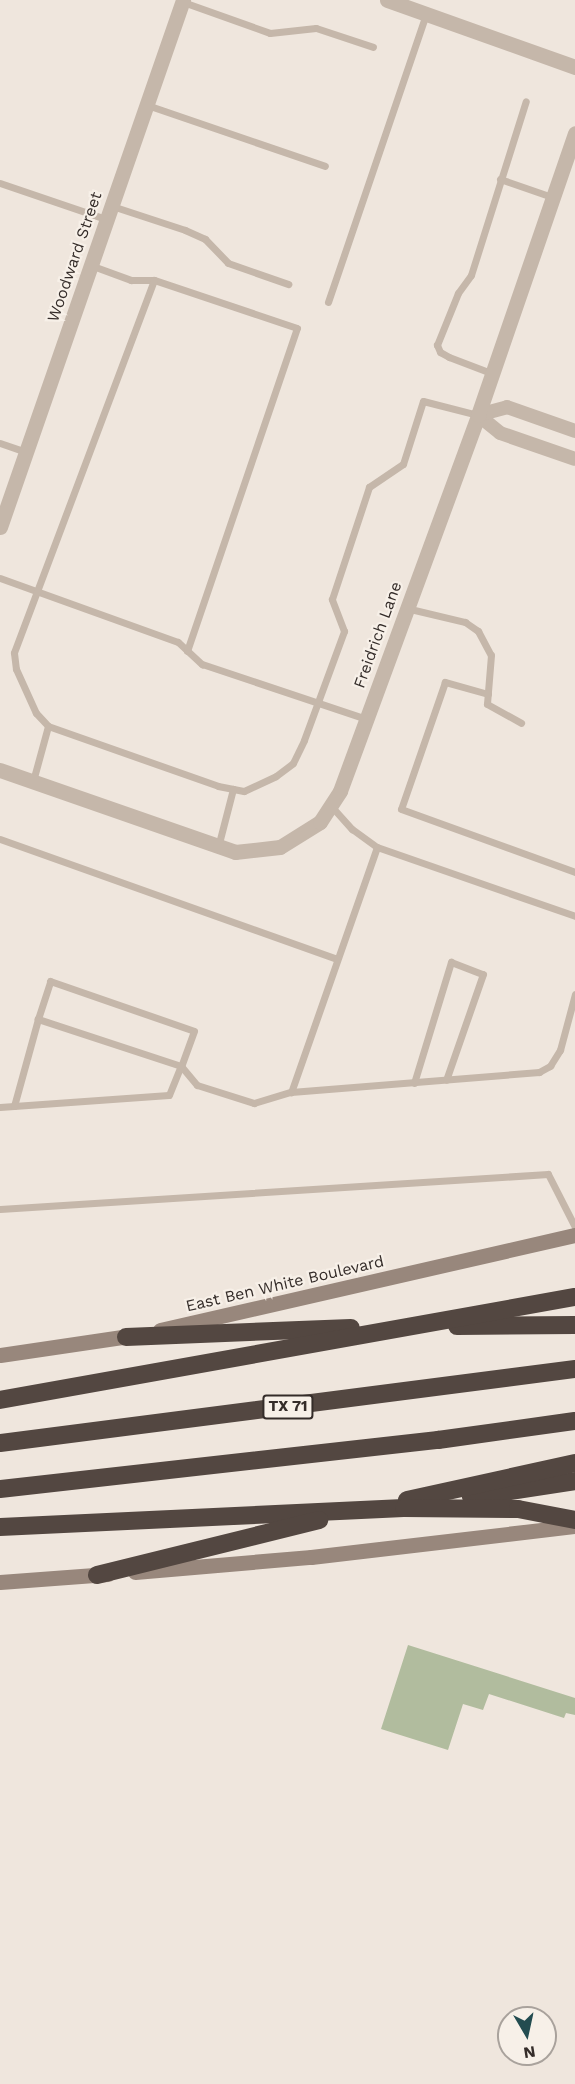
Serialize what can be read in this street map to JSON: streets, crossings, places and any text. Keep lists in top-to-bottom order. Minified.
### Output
{"streets":{"highway":["TX 71"],"main road":["East Ben White Boulevard"],"street":["Woodward Street","Freidrich Lane"]},"north":"bottom"}
